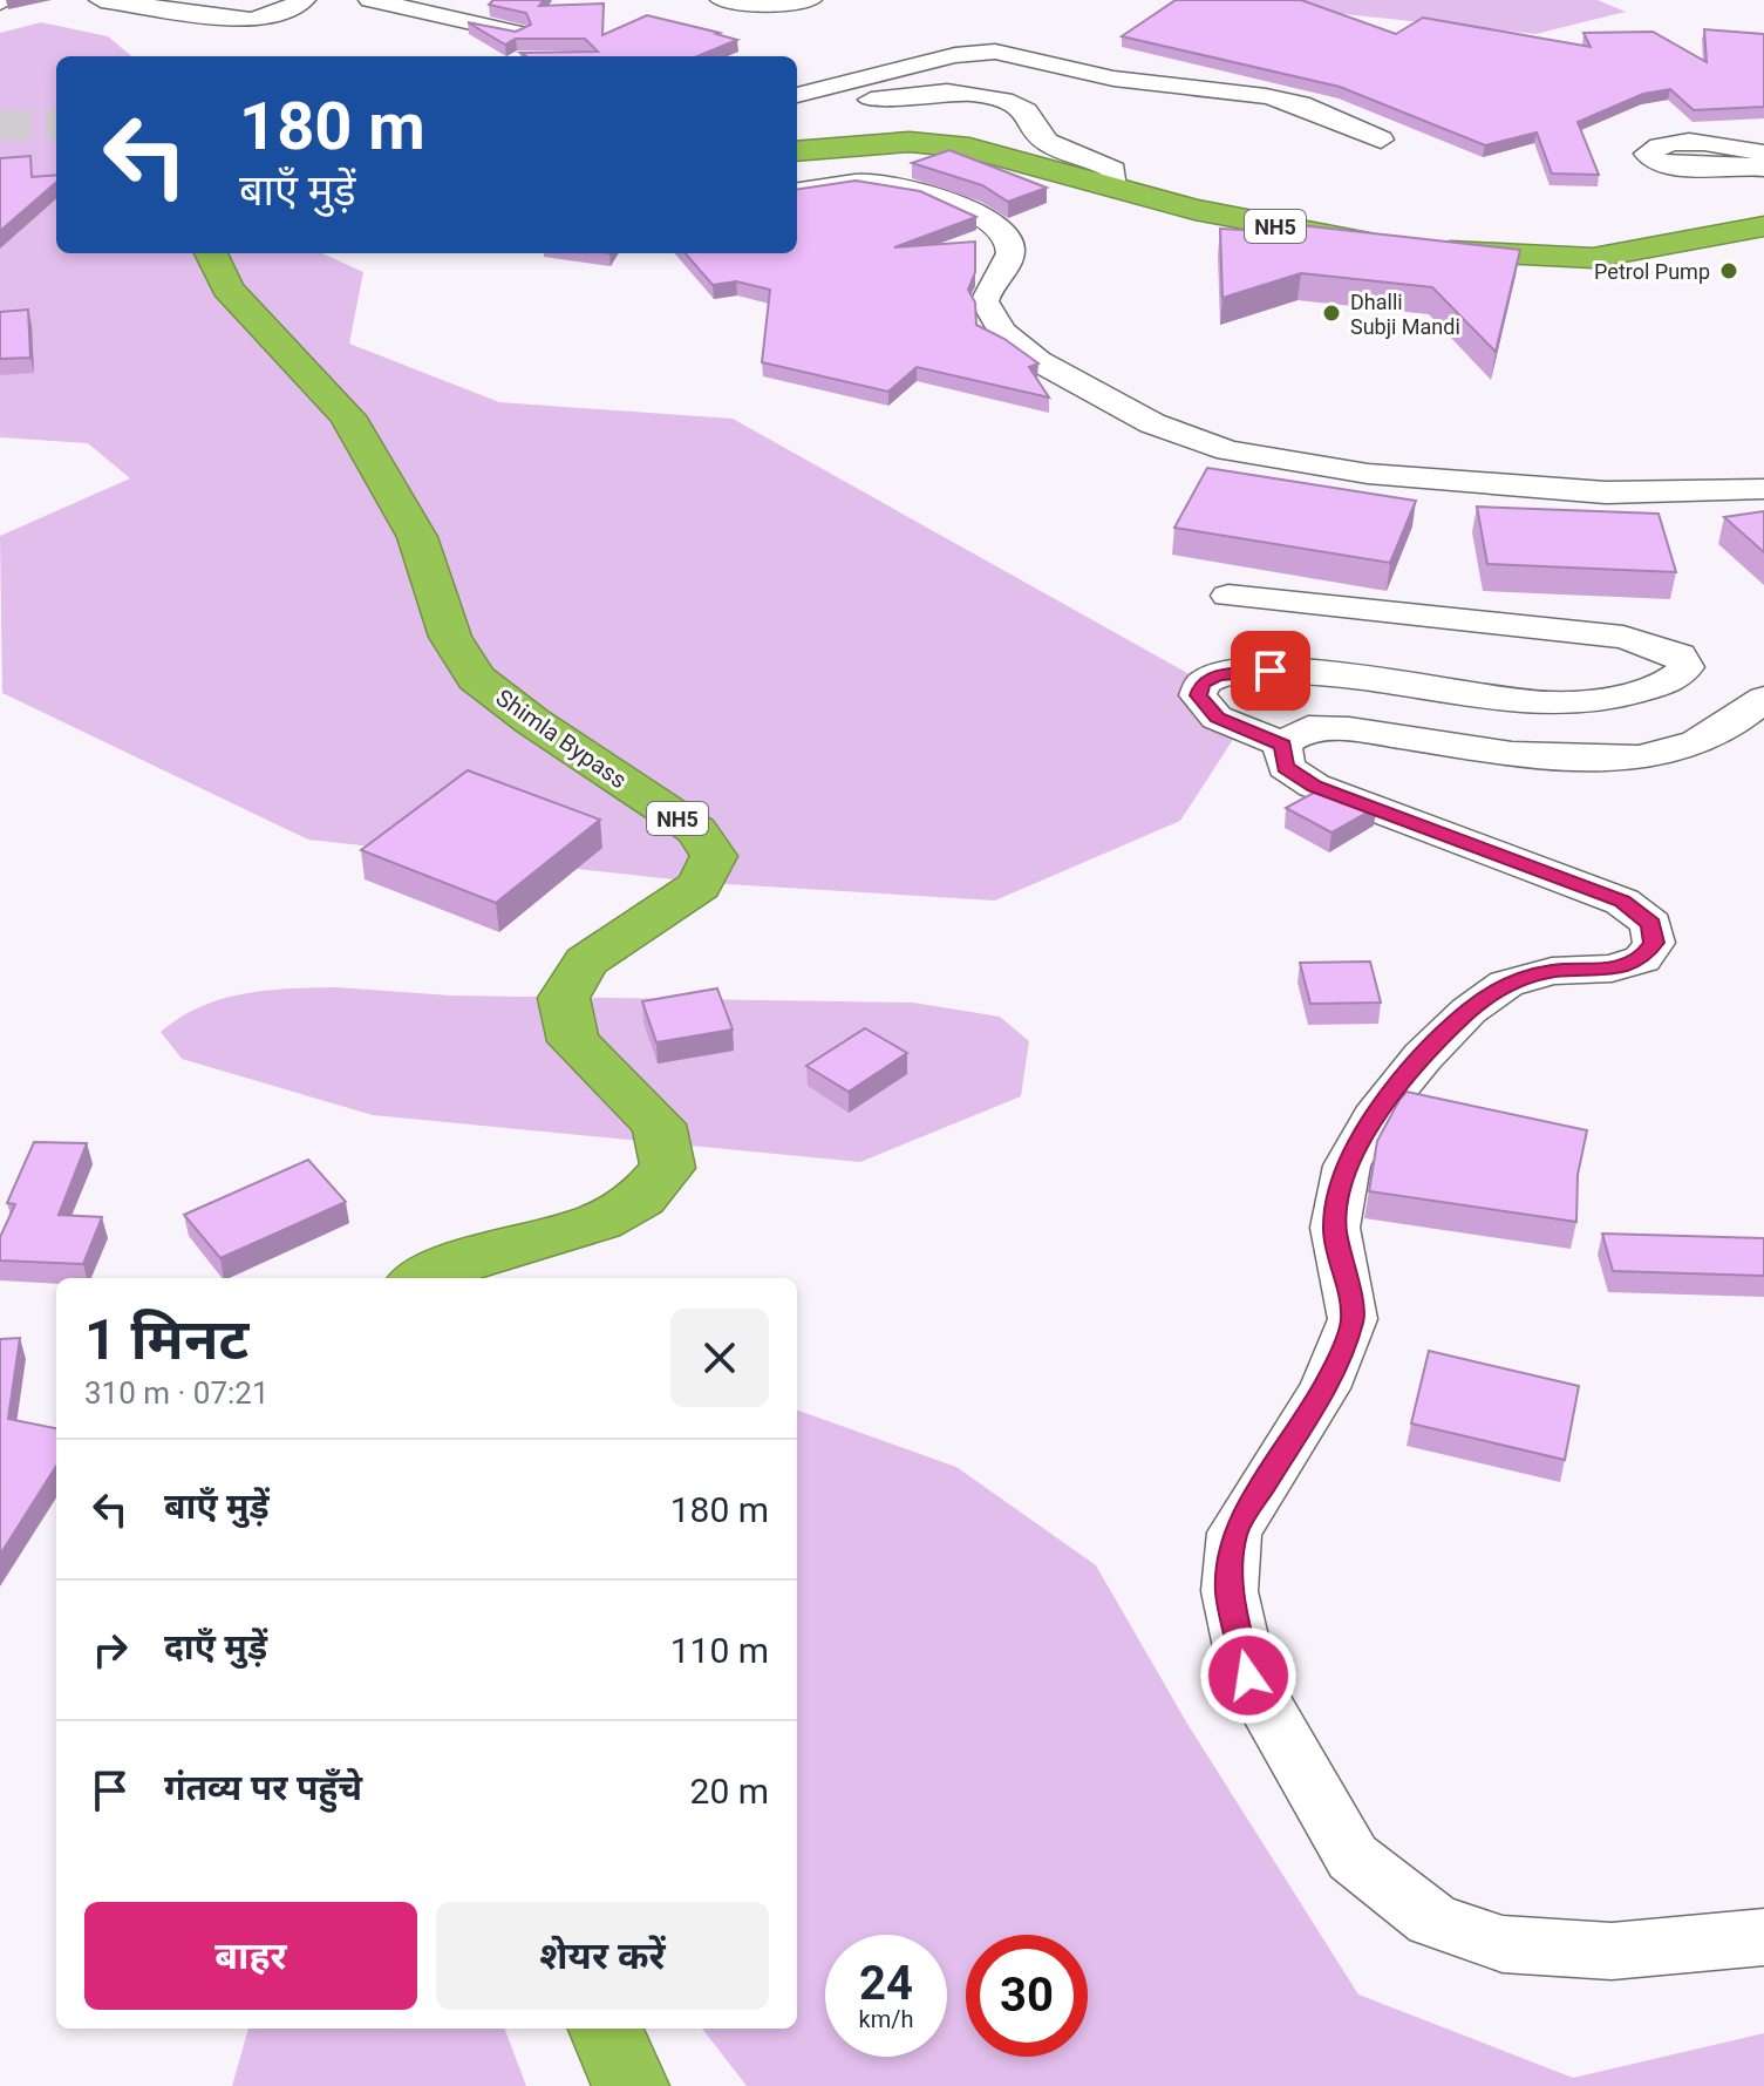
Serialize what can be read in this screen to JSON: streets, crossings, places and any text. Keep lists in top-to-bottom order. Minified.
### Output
{"streets":{"highway":["NH5","Shimla Bypass"]},"places":["Petrol Pump","Dhalli Subji Mandi"],"page":{"turn":["180 m","बाएँ मुड़ें"],"heading":["1 मिनट","310 m · 07:21"],"list":[{"name":"बाएँ मुड़ें","value":"180 m"},{"name":"दाएँ मुड़ें","value":"110 m"},{"name":"गंतव्य पर पहुँचे","value":"20 m"}],"buttons":["बाहर","शेयर करें"],"speed":"24 km/h","limit":"30"}}
